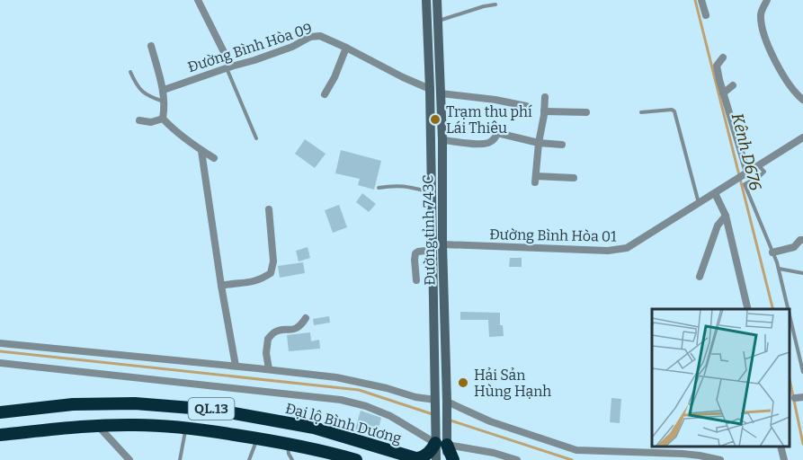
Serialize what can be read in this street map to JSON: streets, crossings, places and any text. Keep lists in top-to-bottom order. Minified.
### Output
{"streets":{"highway":["QL.13","Đại lộ Bình Dương"],"main road":["Đường tỉnh 743C"],"street":["Đường Bình Hòa 09","Đường Bình Hòa 01"]},"crossings":[["Đường Bình Hòa 09","Đường tỉnh 743C"],["Đường tỉnh 743C","Đường Bình Hòa 01"]],"water":["Kênh D676"],"places":["Trạm thu phí Lái Thiêu","Hải Sản Hùng Hạnh"]}
